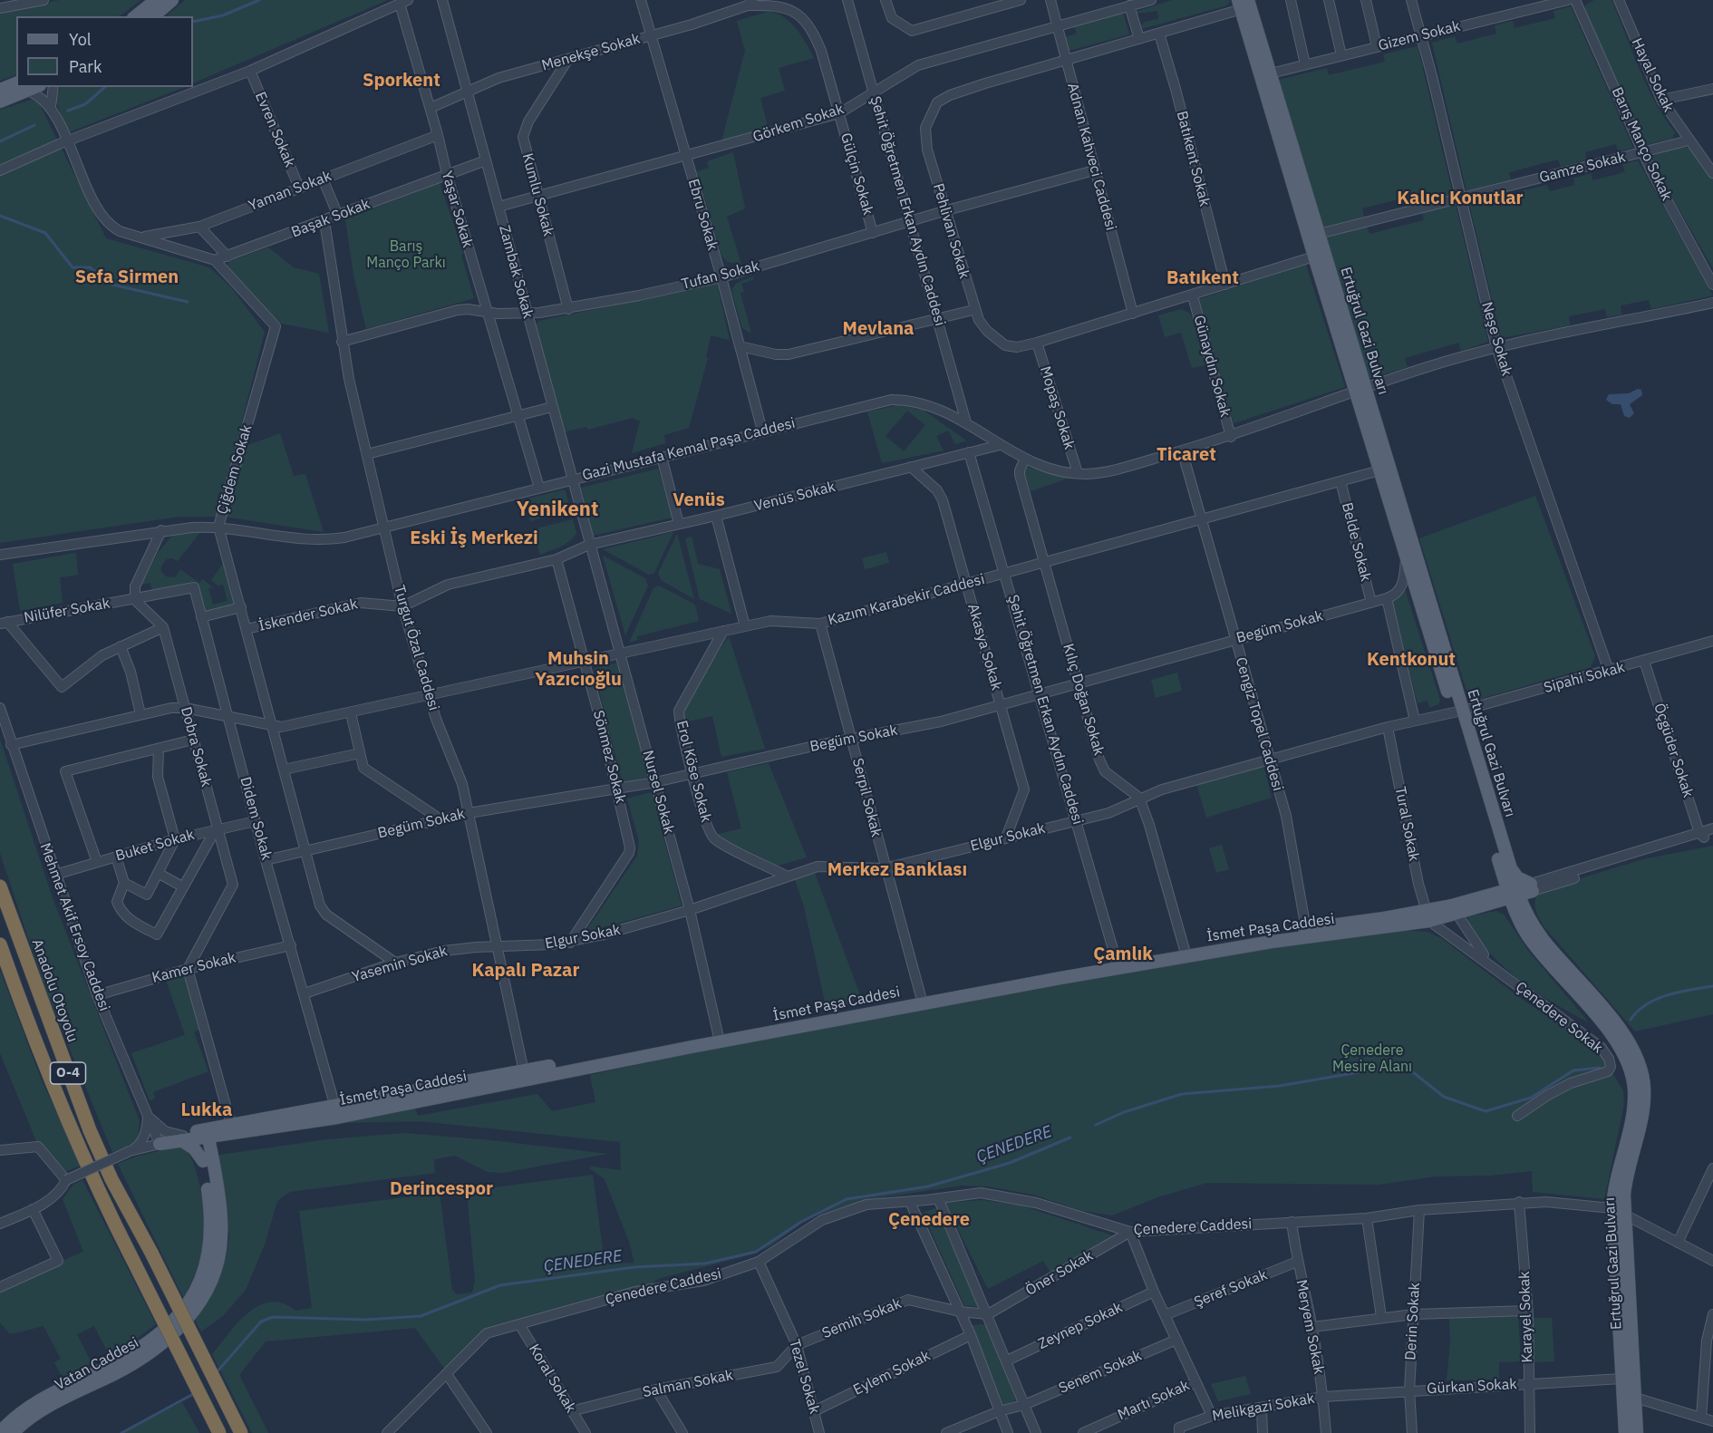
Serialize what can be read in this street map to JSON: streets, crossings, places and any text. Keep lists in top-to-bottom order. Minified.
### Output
{"streets":{"highway":["Anadolu Otoyolu","O-4"],"main road":["Ertuğrul Gazi Bulvarı","İsmet Paşa Caddesi","Vatan Caddesi"],"street":["Gizem Sokak","Menekşe Sokak","Hayal Sokak","Görkem Sokak","Evren Sokak","Barış Manço Sokak","Adnan Kahveci Caddesi","Batıkent Sokak","Gamze Sokak","Gülçin Sokak","Yaman Sokak","Kumlu Sokak","Yaşar Sokak","Şehit Öğretmen Erkan Aydın Caddesi","Ebru Sokak","Başak Sokak","Pehlivan Sokak","Zambak Sokak","Tufan Sokak","Neşe Sokak","Günaydın Sokak","Mopaş Sokak","Gazi Mustafa Kemal Paşa Caddesi","Çiğdem Sokak","Venüs Sokak","Belde Sokak","Kazım Karabekir Caddesi","Nilüfer Sokak","İskender Sokak","Begüm Sokak","Akasya Sokak","Turgut Özal Caddesi","Sipahi Sokak","Kılıç Doğan Sokak","Cengiz Topel Caddesi","Dobra Sokak","Öçgüder Sokak","Sönmez Sokak","Erol Köse Sokak","Nursel Sokak","Serpil Sokak","Didem Sokak","Tural Sokak","Elgur Sokak","Buket Sokak","Mehmet Akif Ersoy Caddesi","Yasemin Sokak","Kamer Sokak","Çenedere Sokak","Çenedere Caddesi","Öner Sokak","Şeref Sokak","Karayel Sokak","Semih Sokak","Derin Sokak","Zeynep Sokak","Meryem Sokak","Senem Sokak","Eylem Sokak","Tezel Sokak","Koral Sokak","Salman Sokak","Gürkan Sokak","Martı Sokak","Melikgazi Sokak"]},"crossings":[["Gizem Sokak","Ertuğrul Gazi Bulvarı"],["Gizem Sokak","Neşe Sokak"],["Menekşe Sokak","Gülçin Sokak"],["Menekşe Sokak","Kumlu Sokak"],["Menekşe Sokak","Yaşar Sokak"],["Menekşe Sokak","Ebru Sokak"],["Menekşe Sokak","Zambak Sokak"],["Hayal Sokak","Gamze Sokak"],["Görkem Sokak","Adnan Kahveci Caddesi"],["Görkem Sokak","Gülçin Sokak"],["Görkem Sokak","Kumlu Sokak"],["Görkem Sokak","Şehit Öğretmen Erkan Aydın Caddesi"],["Görkem Sokak","Ebru Sokak"],["Görkem Sokak","Zambak Sokak"],["Evren Sokak","Yaman Sokak"],["Barış Manço Sokak","Gamze Sokak"],["Adnan Kahveci Caddesi","Pehlivan Sokak"],["Adnan Kahveci Caddesi","Tufan Sokak"],["Batıkent Sokak","Pehlivan Sokak"],["Gamze Sokak","Ertuğrul Gazi Bulvarı"],["Gamze Sokak","Neşe Sokak"],["Gülçin Sokak","Tufan Sokak"],["Yaman Sokak","Yaşar Sokak"],["Kumlu Sokak","Tufan Sokak"],["Yaşar Sokak","Başak Sokak"],["Yaşar Sokak","Tufan Sokak"],["Yaşar Sokak","Gazi Mustafa Kemal Paşa Caddesi"],["Şehit Öğretmen Erkan Aydın Caddesi","Tufan Sokak"],["Şehit Öğretmen Erkan Aydın Caddesi","Gazi Mustafa Kemal Paşa Caddesi"],["Şehit Öğretmen Erkan Aydın Caddesi","Venüs Sokak"],["Şehit Öğretmen Erkan Aydın Caddesi","Kazım Karabekir Caddesi"],["Şehit Öğretmen Erkan Aydın Caddesi","Begüm Sokak"],["Şehit Öğretmen Erkan Aydın Caddesi","Elgur Sokak"],["Şehit Öğretmen Erkan Aydın Caddesi","İsmet Paşa Caddesi"],["Ebru Sokak","Tufan Sokak"],["Ebru Sokak","Gazi Mustafa Kemal Paşa Caddesi"],["Başak Sokak","Zambak Sokak"],["Başak Sokak","Çiğdem Sokak"],["Başak Sokak","Turgut Özal Caddesi"],["Pehlivan Sokak","Tufan Sokak"],["Pehlivan Sokak","Ertuğrul Gazi Bulvarı"],["Pehlivan Sokak","Günaydın Sokak"],["Pehlivan Sokak","Mopaş Sokak"],["Zambak Sokak","Tufan Sokak"],["Zambak Sokak","Gazi Mustafa Kemal Paşa Caddesi"],["Zambak Sokak","Venüs Sokak"],["Zambak Sokak","Nursel Sokak"],["Tufan Sokak","Turgut Özal Caddesi"],["Ertuğrul Gazi Bulvarı","Gazi Mustafa Kemal Paşa Caddesi"],["Ertuğrul Gazi Bulvarı","Kazım Karabekir Caddesi"],["Ertuğrul Gazi Bulvarı","Sipahi Sokak"],["Ertuğrul Gazi Bulvarı","İsmet Paşa Caddesi"],["Ertuğrul Gazi Bulvarı","Çenedere Caddesi"],["Ertuğrul Gazi Bulvarı","Gürkan Sokak"],["Neşe Sokak","Gazi Mustafa Kemal Paşa Caddesi"],["Neşe Sokak","Sipahi Sokak"],["Günaydın Sokak","Gazi Mustafa Kemal Paşa Caddesi"],["Mopaş Sokak","Gazi Mustafa Kemal Paşa Caddesi"],["Gazi Mustafa Kemal Paşa Caddesi","Çiğdem Sokak"],["Gazi Mustafa Kemal Paşa Caddesi","Venüs Sokak"],["Gazi Mustafa Kemal Paşa Caddesi","Turgut Özal Caddesi"],["Gazi Mustafa Kemal Paşa Caddesi","Kılıç Doğan Sokak"],["Gazi Mustafa Kemal Paşa Caddesi","Cengiz Topel Caddesi"],["Çiğdem Sokak","Kazım Karabekir Caddesi"],["Çiğdem Sokak","İskender Sokak"],["Çiğdem Sokak","Begüm Sokak"],["Çiğdem Sokak","Yasemin Sokak"],["Venüs Sokak","İskender Sokak"],["Venüs Sokak","Akasya Sokak"],["Venüs Sokak","Turgut Özal Caddesi"],["Venüs Sokak","Sönmez Sokak"],["Venüs Sokak","Nursel Sokak"],["Belde Sokak","Kazım Karabekir Caddesi"],["Belde Sokak","Begüm Sokak"],["Kazım Karabekir Caddesi","Akasya Sokak"],["Kazım Karabekir Caddesi","Turgut Özal Caddesi"],["Kazım Karabekir Caddesi","Kılıç Doğan Sokak"],["Kazım Karabekir Caddesi","Cengiz Topel Caddesi"],["Kazım Karabekir Caddesi","Dobra Sokak"],["Kazım Karabekir Caddesi","Sönmez Sokak"],["Kazım Karabekir Caddesi","Erol Köse Sokak"],["Kazım Karabekir Caddesi","Nursel Sokak"],["Kazım Karabekir Caddesi","Serpil Sokak"],["Kazım Karabekir Caddesi","Didem Sokak"],["Kazım Karabekir Caddesi","Mehmet Akif Ersoy Caddesi"],["Nilüfer Sokak","Dobra Sokak"],["Nilüfer Sokak","Didem Sokak"],["İskender Sokak","Turgut Özal Caddesi"],["Begüm Sokak","Akasya Sokak"],["Begüm Sokak","Turgut Özal Caddesi"],["Begüm Sokak","Kılıç Doğan Sokak"],["Begüm Sokak","Cengiz Topel Caddesi"],["Begüm Sokak","Sönmez Sokak"],["Begüm Sokak","Erol Köse Sokak"],["Begüm Sokak","Nursel Sokak"],["Begüm Sokak","Serpil Sokak"],["Begüm Sokak","Didem Sokak"],["Akasya Sokak","Elgur Sokak"],["Turgut Özal Caddesi","Elgur Sokak"],["Turgut Özal Caddesi","İsmet Paşa Caddesi"],["Turgut Özal Caddesi","Yasemin Sokak"],["Sipahi Sokak","Öçgüder Sokak"],["Sipahi Sokak","Elgur Sokak"],["Kılıç Doğan Sokak","Elgur Sokak"],["Cengiz Topel Caddesi","Elgur Sokak"],["Cengiz Topel Caddesi","İsmet Paşa Caddesi"],["Dobra Sokak","Didem Sokak"],["Dobra Sokak","Buket Sokak"],["Dobra Sokak","Kamer Sokak"],["Sönmez Sokak","Elgur Sokak"],["Erol Köse Sokak","Elgur Sokak"],["Nursel Sokak","Elgur Sokak"],["Nursel Sokak","İsmet Paşa Caddesi"],["Serpil Sokak","Elgur Sokak"],["Serpil Sokak","İsmet Paşa Caddesi"],["Didem Sokak","Buket Sokak"],["Didem Sokak","İsmet Paşa Caddesi"],["Didem Sokak","Yasemin Sokak"],["Didem Sokak","Kamer Sokak"],["Tural Sokak","Elgur Sokak"],["Tural Sokak","İsmet Paşa Caddesi"],["Tural Sokak","Çenedere Sokak"],["Elgur Sokak","Yasemin Sokak"],["Buket Sokak","Mehmet Akif Ersoy Caddesi"],["Mehmet Akif Ersoy Caddesi","İsmet Paşa Caddesi"],["Mehmet Akif Ersoy Caddesi","Kamer Sokak"],["İsmet Paşa Caddesi","Çenedere Sokak"],["İsmet Paşa Caddesi","Vatan Caddesi"],["Çenedere Caddesi","Öner Sokak"],["Çenedere Caddesi","Karayel Sokak"],["Çenedere Caddesi","Derin Sokak"],["Çenedere Caddesi","Meryem Sokak"],["Çenedere Caddesi","Tezel Sokak"],["Çenedere Caddesi","Koral Sokak"],["Öner Sokak","Semih Sokak"],["Şeref Sokak","Meryem Sokak"],["Karayel Sokak","Gürkan Sokak"],["Semih Sokak","Tezel Sokak"],["Semih Sokak","Salman Sokak"],["Derin Sokak","Gürkan Sokak"],["Meryem Sokak","Gürkan Sokak"],["Meryem Sokak","Melikgazi Sokak"],["Eylem Sokak","Tezel Sokak"],["Tezel Sokak","Salman Sokak"],["Koral Sokak","Salman Sokak"],["Gürkan Sokak","Melikgazi Sokak"]],"districts":["Sporkent","Kalıcı Konutlar","Sefa Sirmen","Batıkent","Mevlana","Ticaret","Venüs","Yenikent","Eski İş Merkezi","Muhsin Yazıcıoğlu","Kentkonut","Merkez Banklası","Çamlık","Kapalı Pazar","Lukka","Derincespor","Çenedere"],"water":["ÇENEDERE"],"parks":["Barış Manço Parkı","Çenedere Mesire Alanı"],"legend":["Yol","Park"]}
